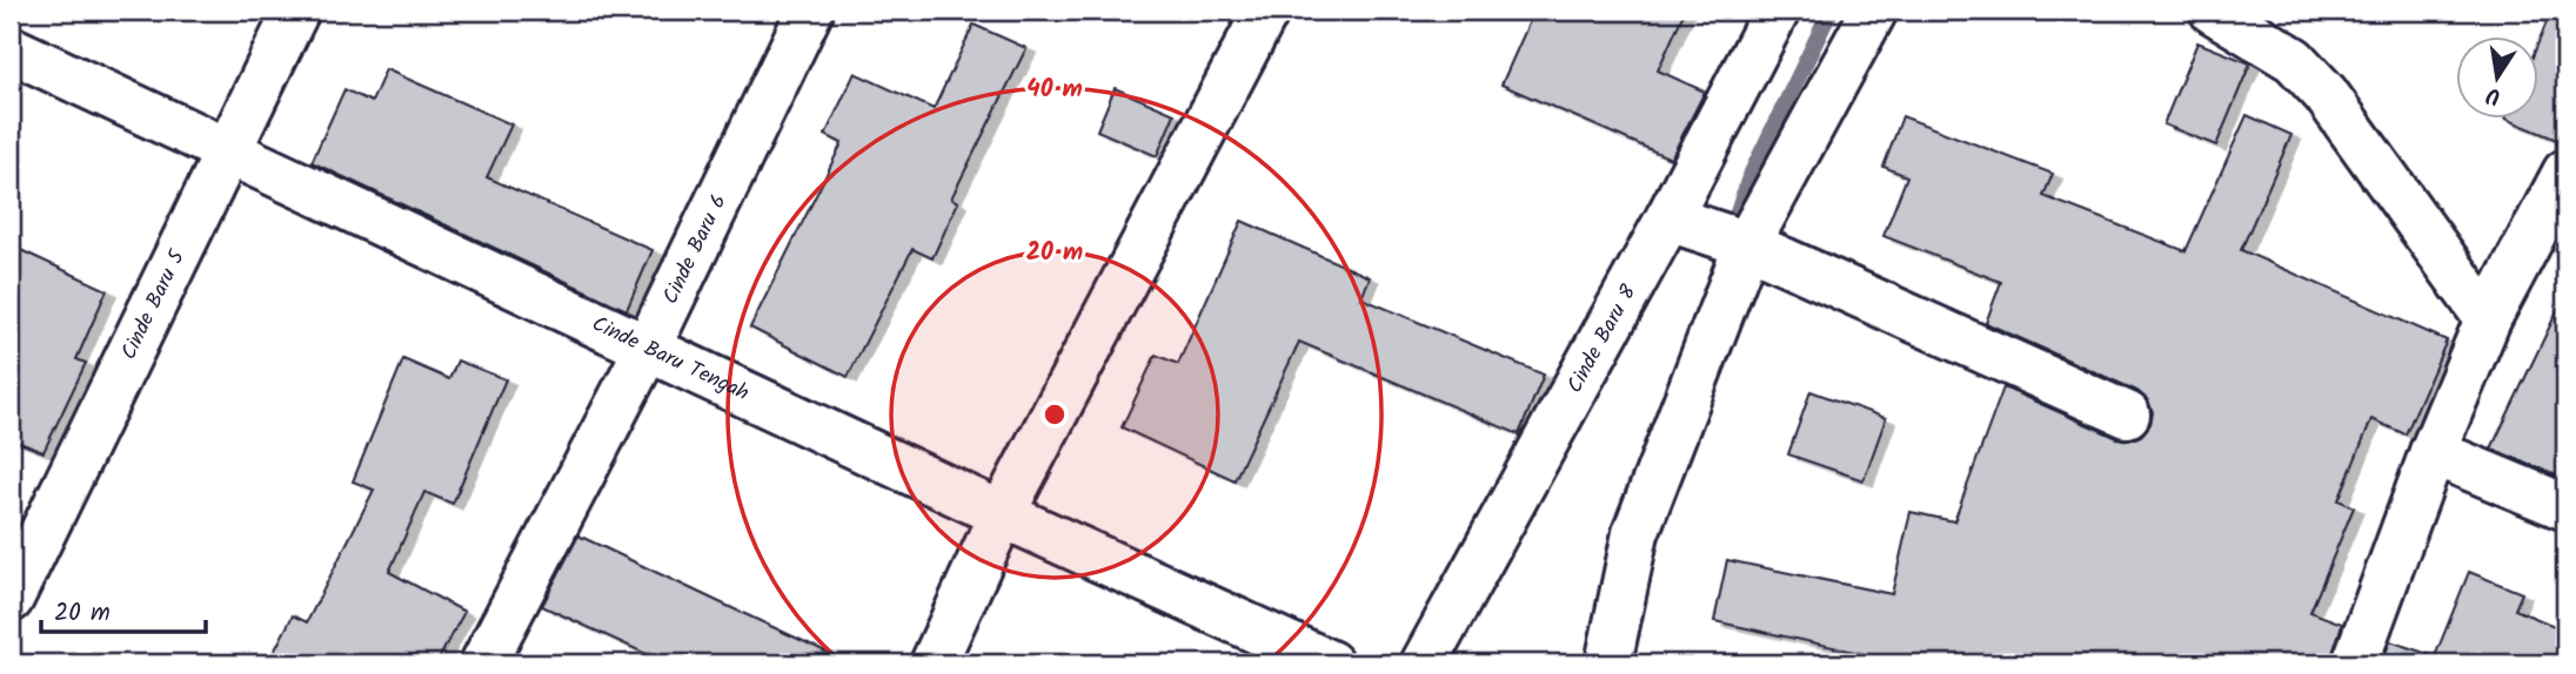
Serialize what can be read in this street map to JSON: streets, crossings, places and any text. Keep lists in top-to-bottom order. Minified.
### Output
{"streets":{"street":["Cinde Baru 6","Cinde Baru 5","Cinde Baru 8","Cinde Baru Tengah"]},"crossings":[["Cinde Baru 6","Cinde Baru Tengah"],["Cinde Baru 5","Cinde Baru Tengah"]],"scale_bar":"20 m","north":"bottom","rings":["40 m","20 m"]}
